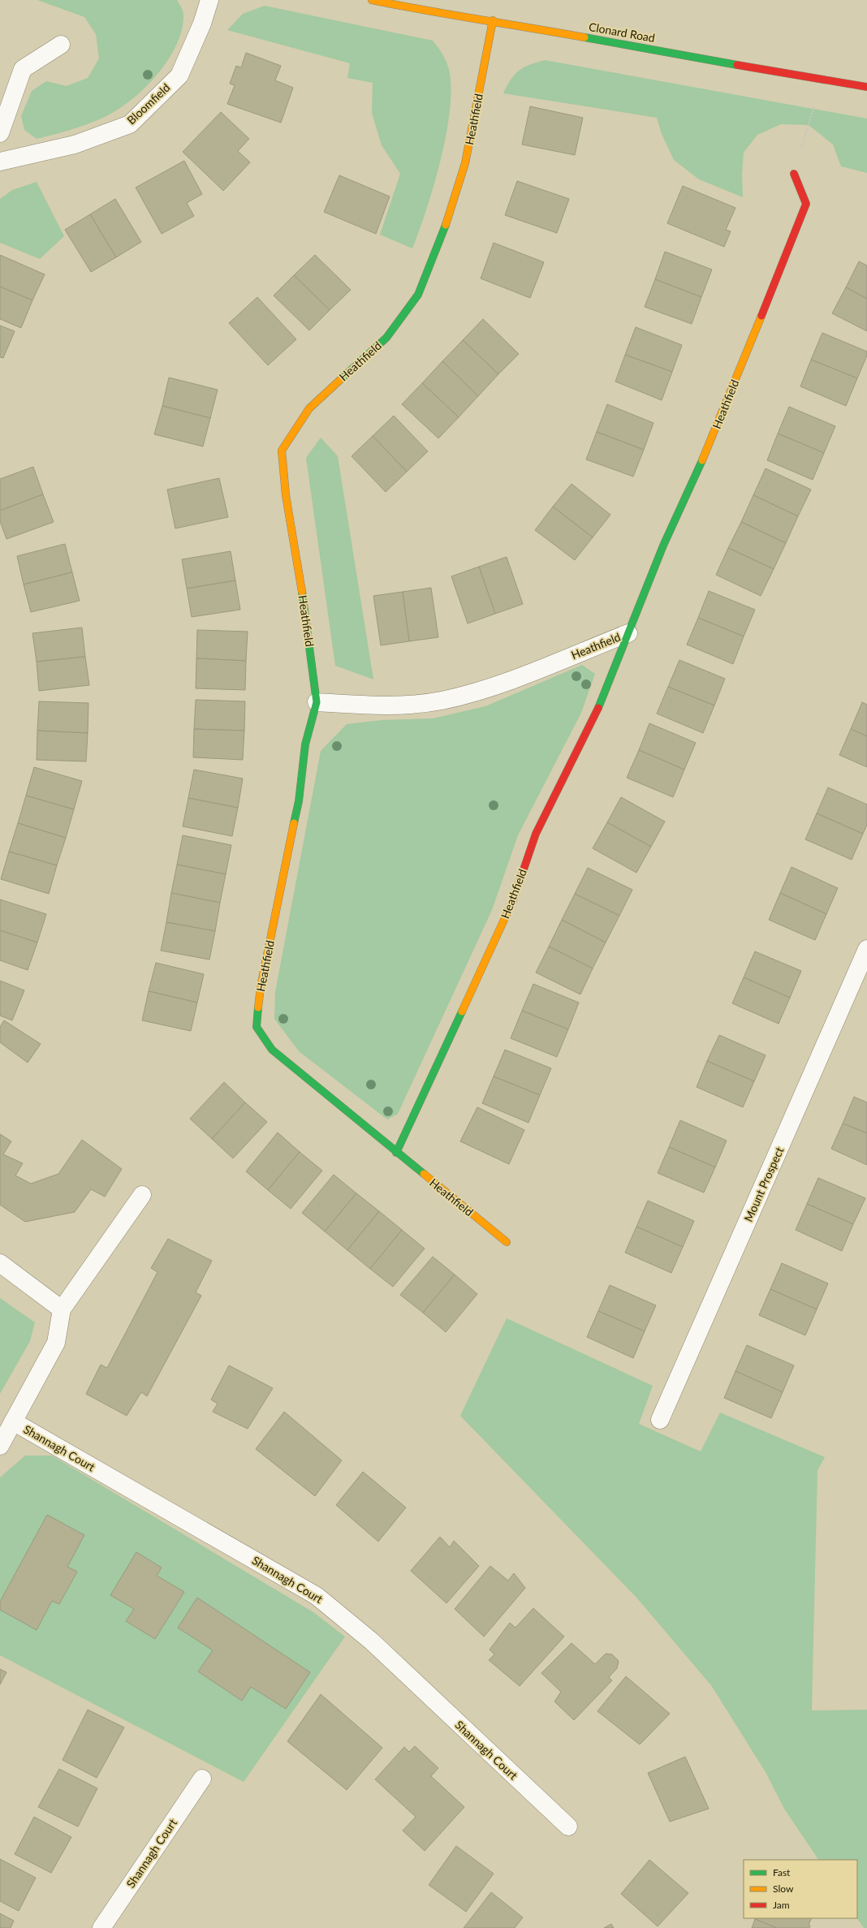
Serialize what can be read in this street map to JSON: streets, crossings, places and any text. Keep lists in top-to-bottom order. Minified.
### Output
{"streets":{"street":["Clonard Road","Bloomfield","Heathfield","Mount Prospect","Shannagh Court"]},"crossings":[["Clonard Road","Heathfield"]],"legend":["Fast","Slow","Jam"]}
